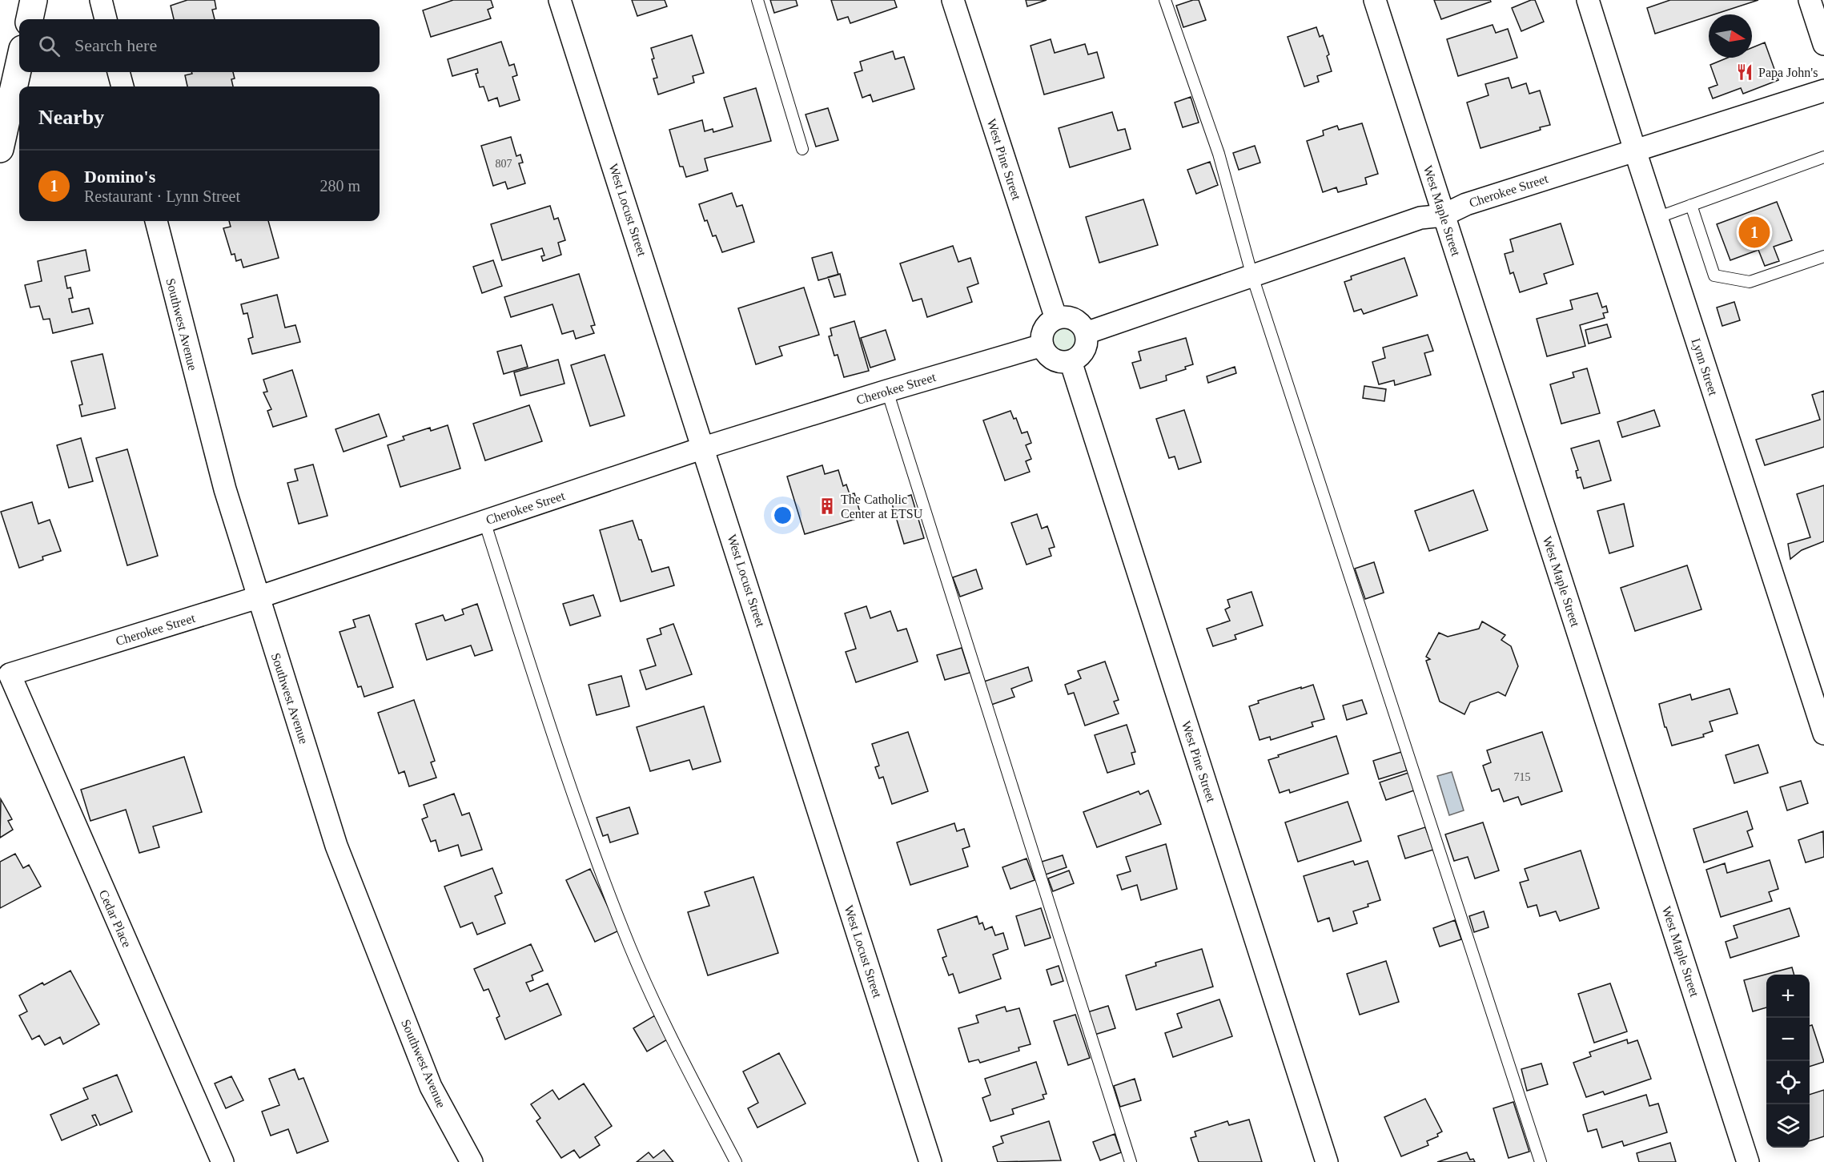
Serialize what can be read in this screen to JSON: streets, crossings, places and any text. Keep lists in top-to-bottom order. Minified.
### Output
{"streets":{"street":["West Pine Street","Cherokee Street","West Locust Street","West Maple Street","Southwest Avenue","Lynn Street","Cedar Place"]},"crossings":[["West Pine Street","Cherokee Street"],["Cherokee Street","West Locust Street"],["Cherokee Street","West Maple Street"],["Cherokee Street","Southwest Avenue"],["Cherokee Street","Lynn Street"],["Cherokee Street","Cedar Place"]],"places":{"restaurant":["Papa John's"],"building":["The Catholic Center at ETSU"]},"house_numbers":["807","715"],"north":"right","page":{"search":"Search here","heading":"Nearby","list":[{"mark":"1","name":"Domino's","note":"Restaurant · Lynn Street","value":"280 m"}],"pins":"1","map_buttons":["+","−"]}}
